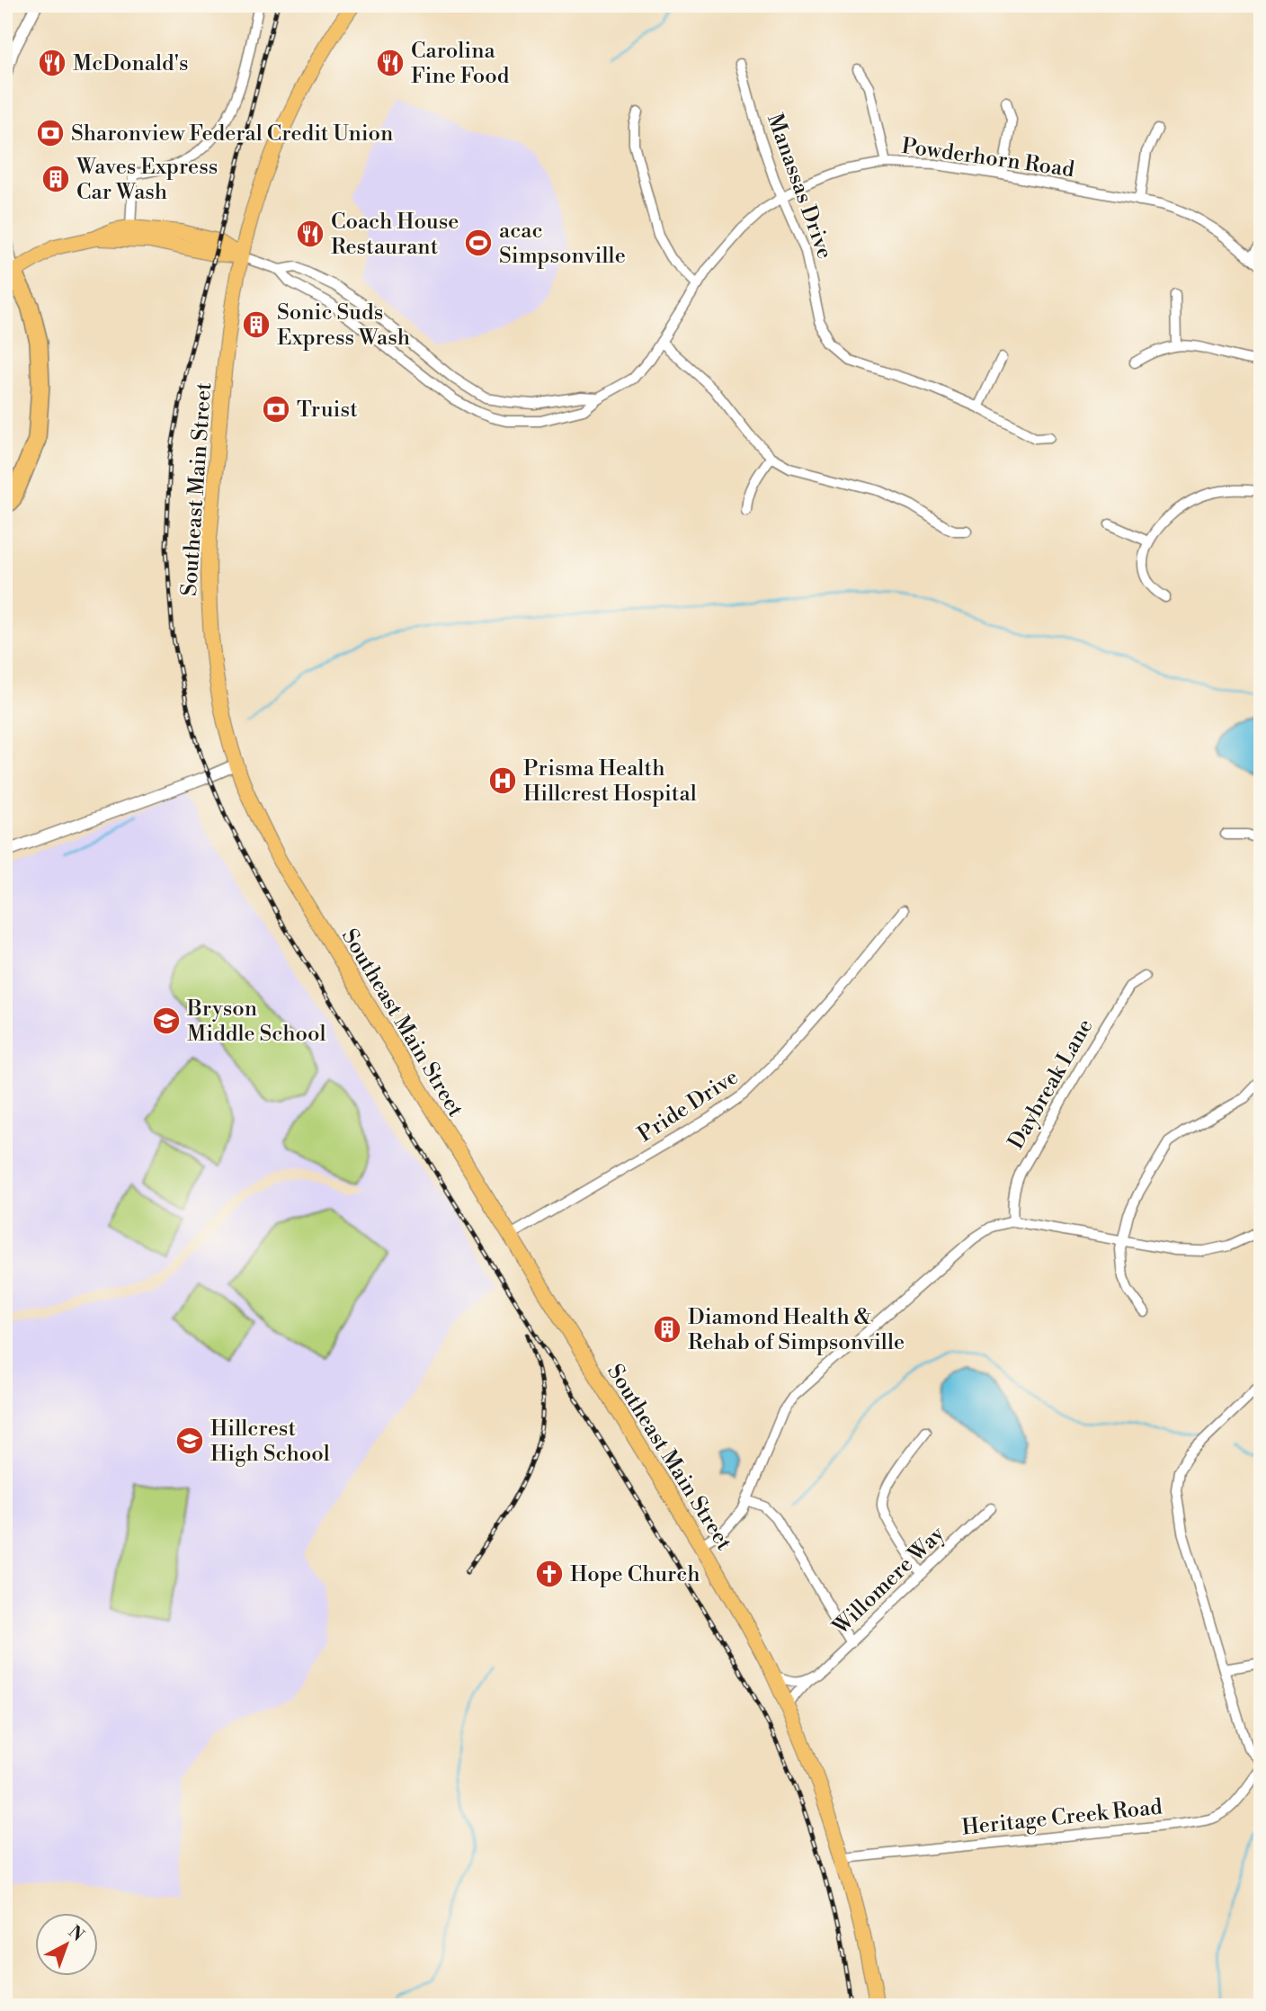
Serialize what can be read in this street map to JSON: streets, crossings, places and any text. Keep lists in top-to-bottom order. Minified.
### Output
{"streets":{"main road":["Southeast Main Street"],"street":["Powderhorn Road","Manassas Drive","Daybreak Lane","Pride Drive","Willomere Way","Heritage Creek Road"]},"crossings":[["Powderhorn Road","Manassas Drive"],["Powderhorn Road","Southeast Main Street"],["Southeast Main Street","Pride Drive"],["Southeast Main Street","Willomere Way"],["Southeast Main Street","Heritage Creek Road"]],"places":{"restaurant":["McDonald's","Carolina Fine Food","Coach House Restaurant"],"bank":["Sharonview Federal Credit Union","Truist"],"building":["Waves Express Car Wash","Sonic Suds Express Wash","Diamond Health & Rehab of Simpsonville"],"sports":["acac Simpsonville"],"hospital":["Prisma Health Hillcrest Hospital"],"school or university":["Bryson Middle School","Hillcrest High School"],"church":["Hope Church"]},"north":"top right"}
